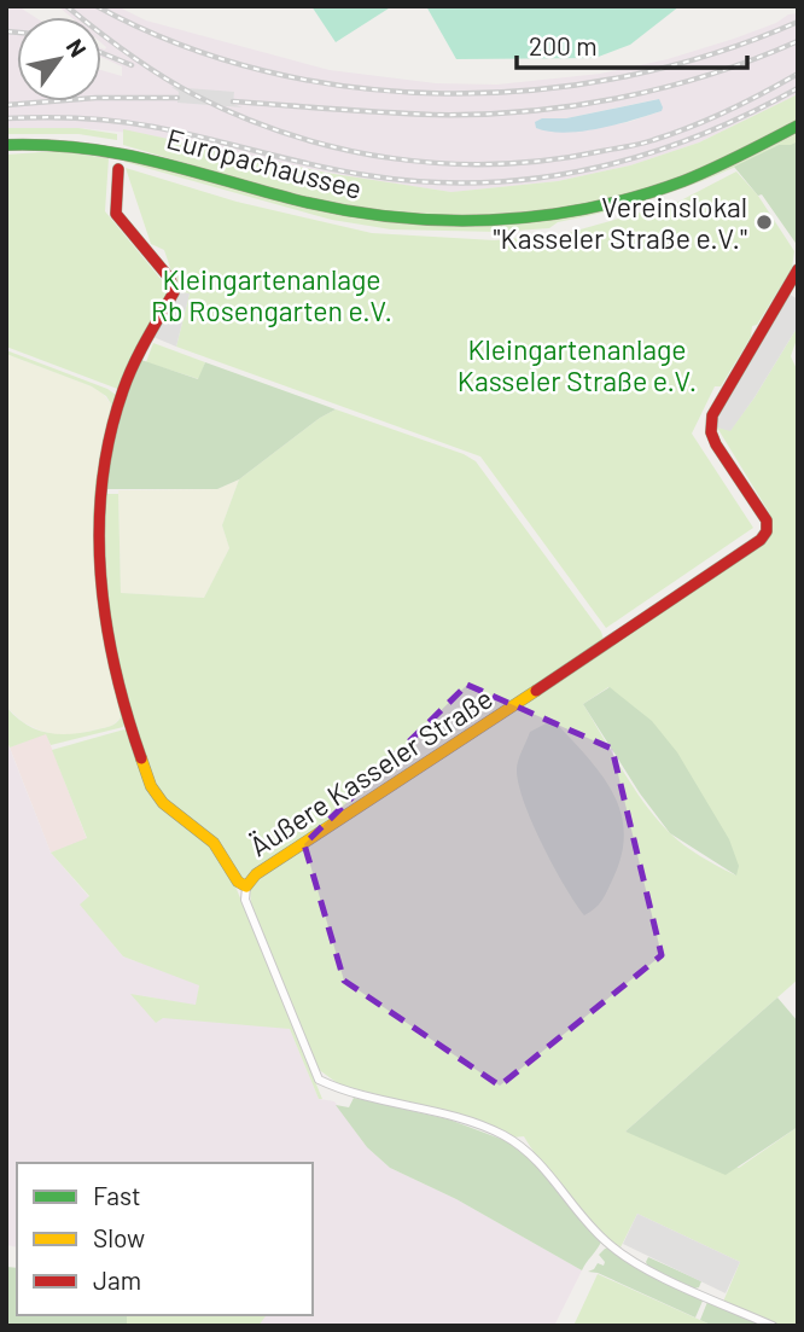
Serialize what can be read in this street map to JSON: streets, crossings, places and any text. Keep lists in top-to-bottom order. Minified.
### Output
{"streets":{"street":["Europachaussee","Äußere Kasseler Straße"]},"parks":["Kleingartenanlage Rb Rosengarten e.V.","Kleingartenanlage Kasseler Straße e.V."],"places":["Vereinslokal \"Kasseler Straße e.V.\""],"legend":["Fast","Slow","Jam"],"scale_bar":"200 m","north":"top right"}
